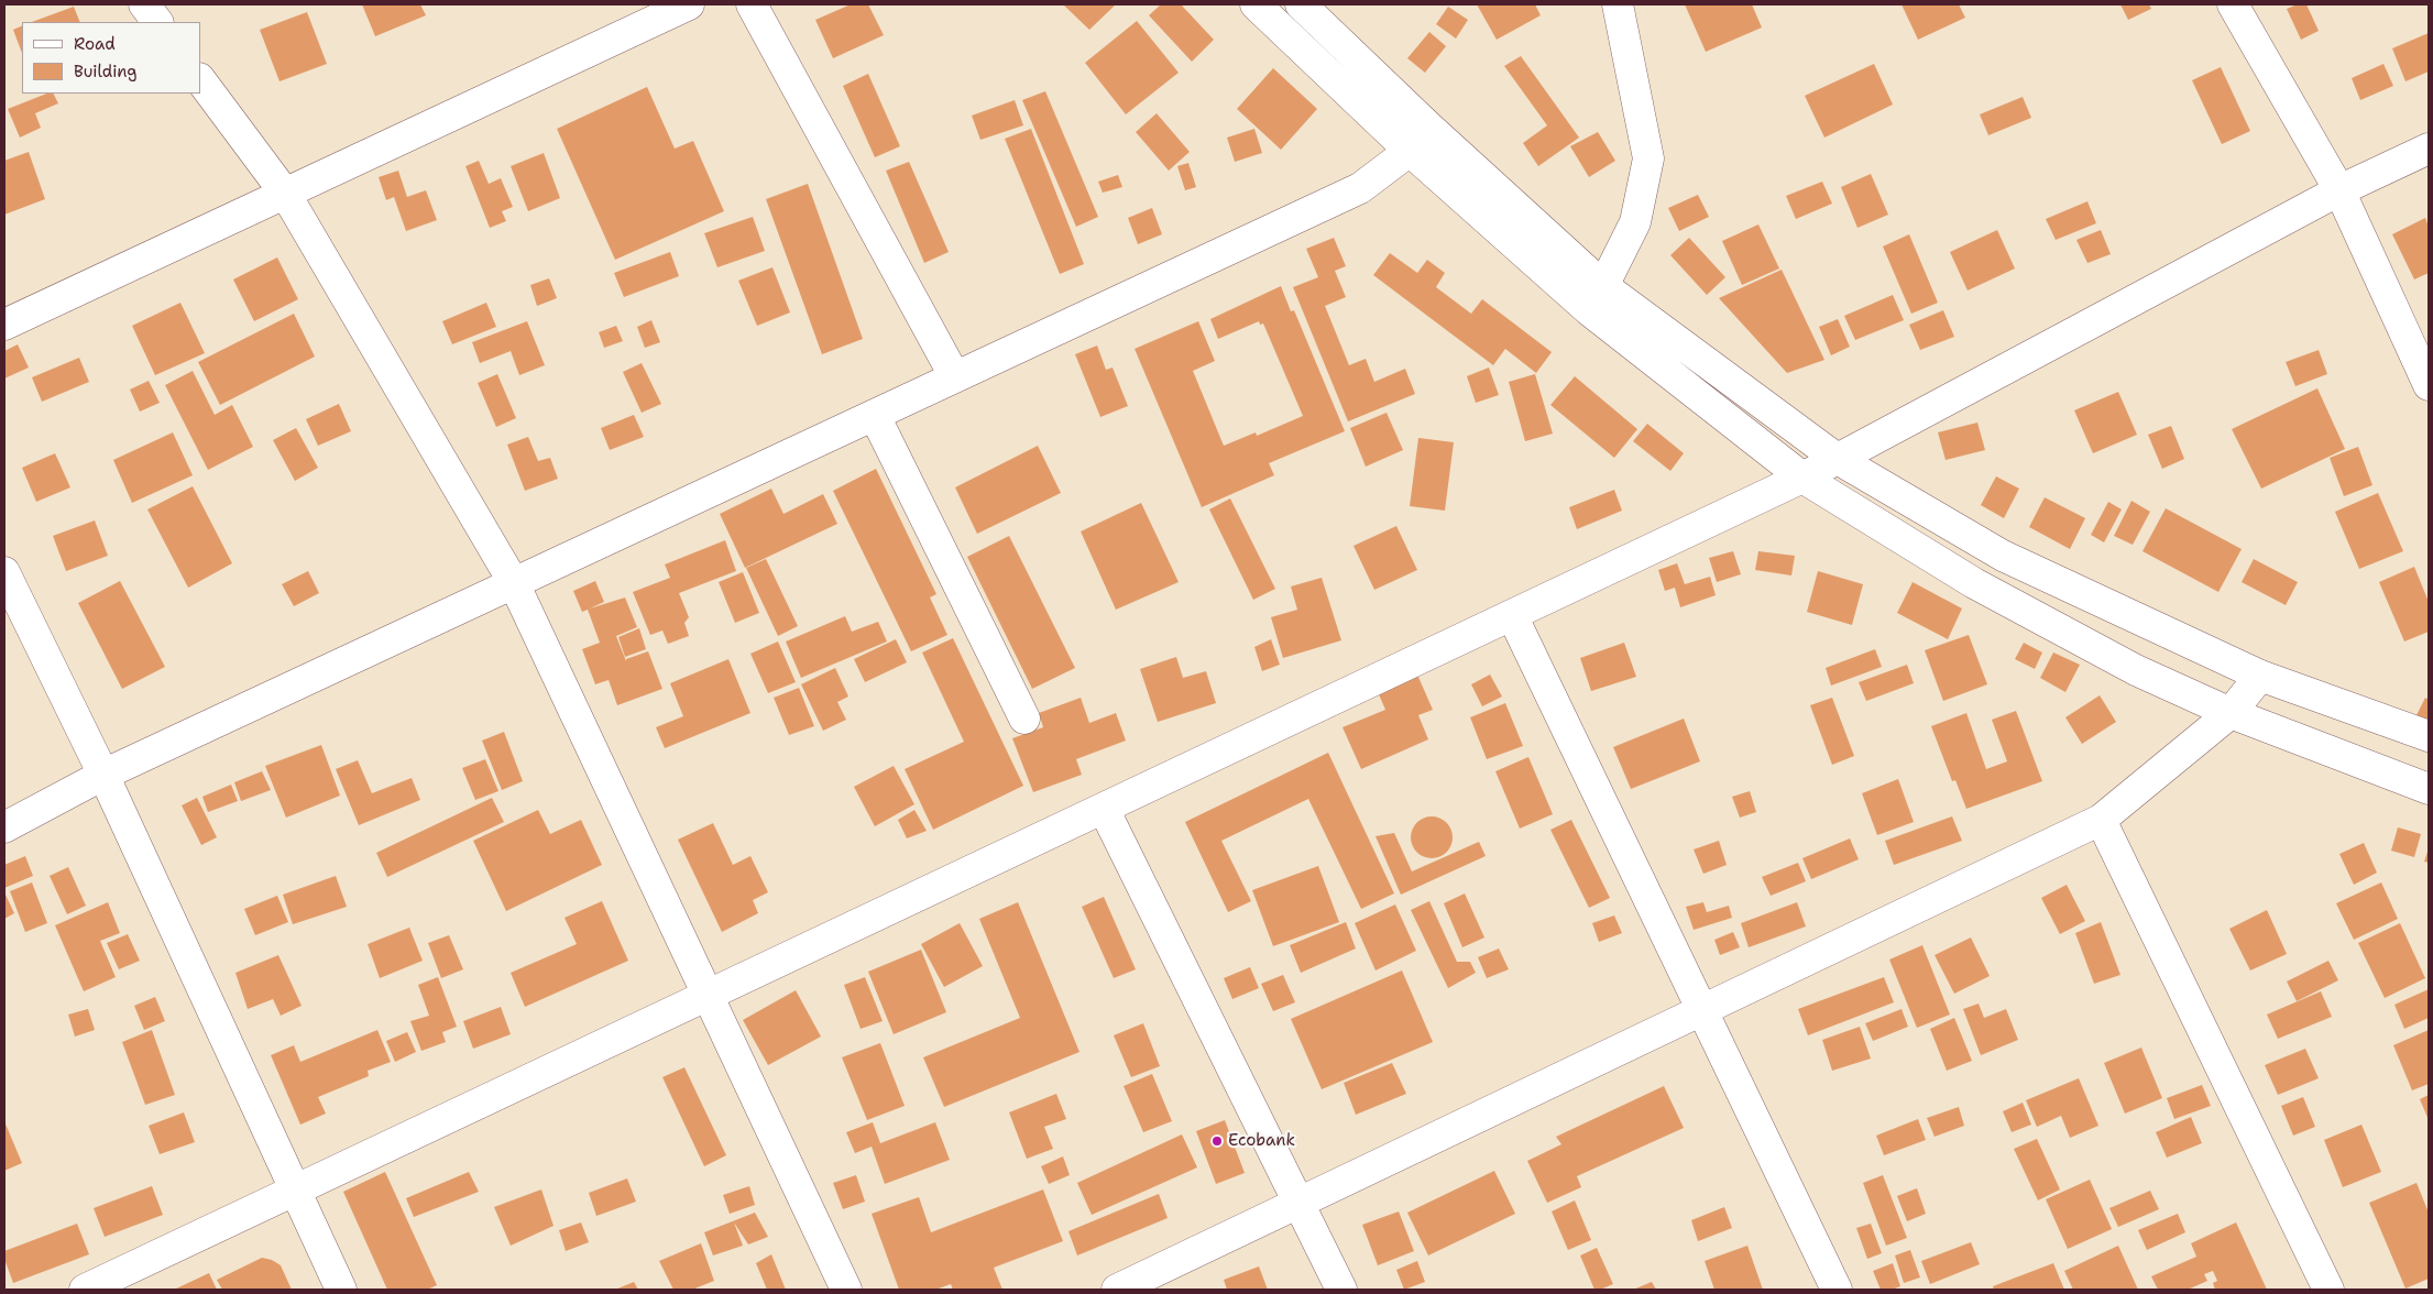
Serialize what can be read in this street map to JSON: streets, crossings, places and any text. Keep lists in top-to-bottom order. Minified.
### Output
{"places":["Ecobank"],"legend":["Road","Building"]}
